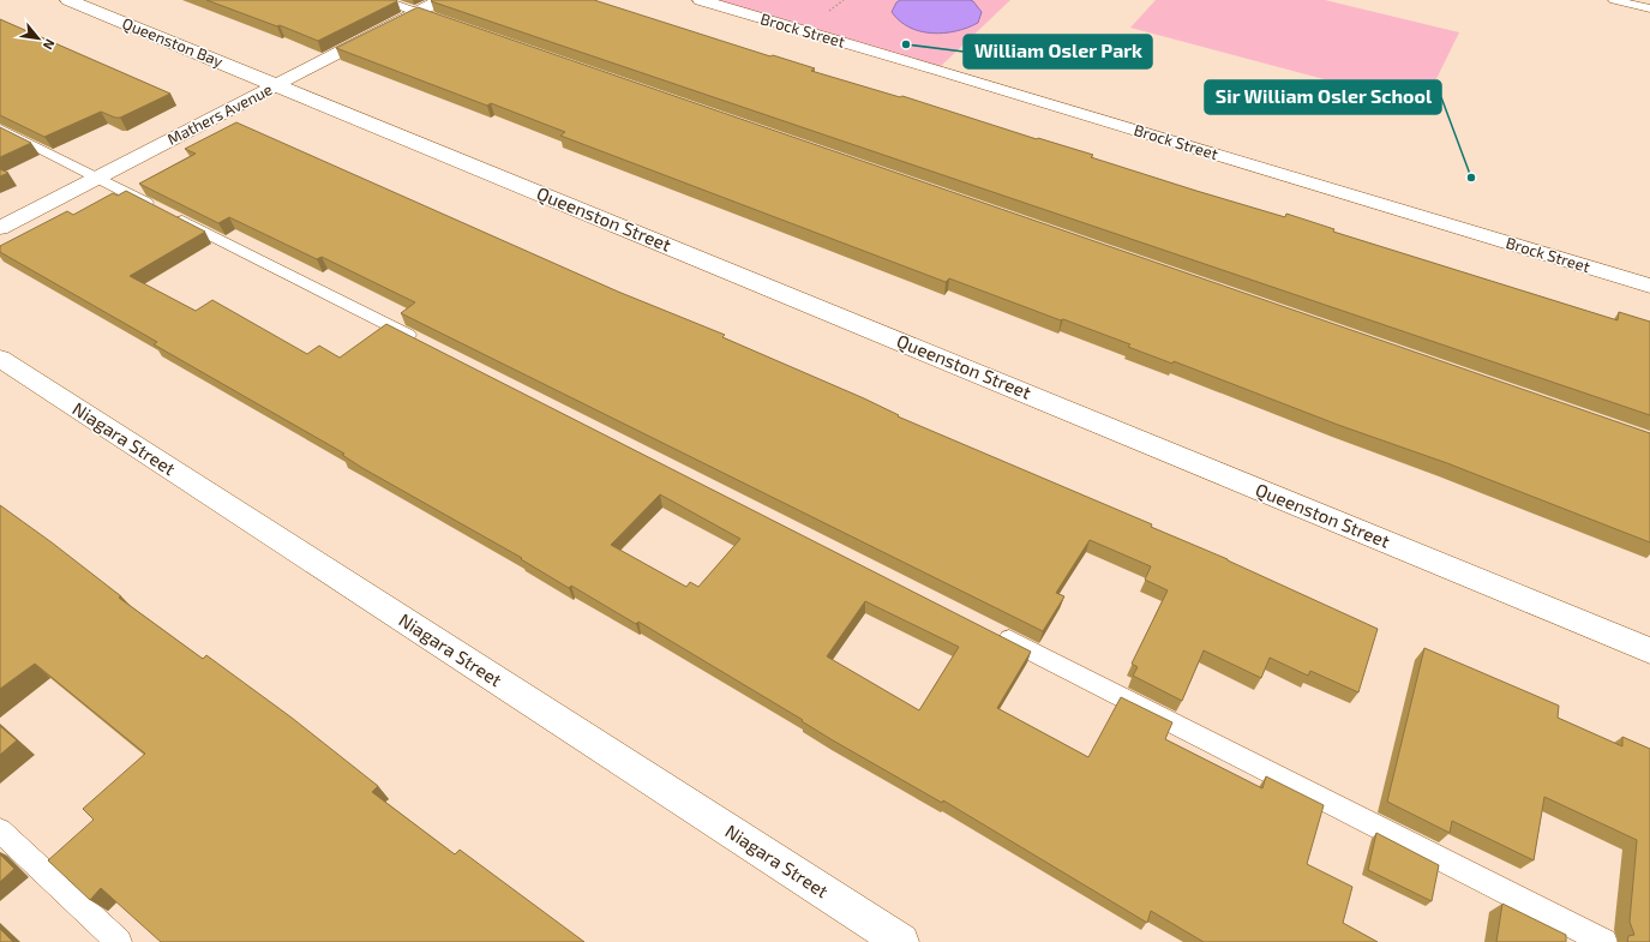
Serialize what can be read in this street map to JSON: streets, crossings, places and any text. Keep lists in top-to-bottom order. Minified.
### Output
{"streets":{"street":["Brock Street","Queenston Bay","Mathers Avenue","Queenston Street","Niagara Street"]},"crossings":[["Queenston Bay","Mathers Avenue"],["Queenston Bay","Queenston Street"],["Mathers Avenue","Queenston Street"]],"places":["William Osler Park","Sir William Osler School"],"north":"bottom right"}
